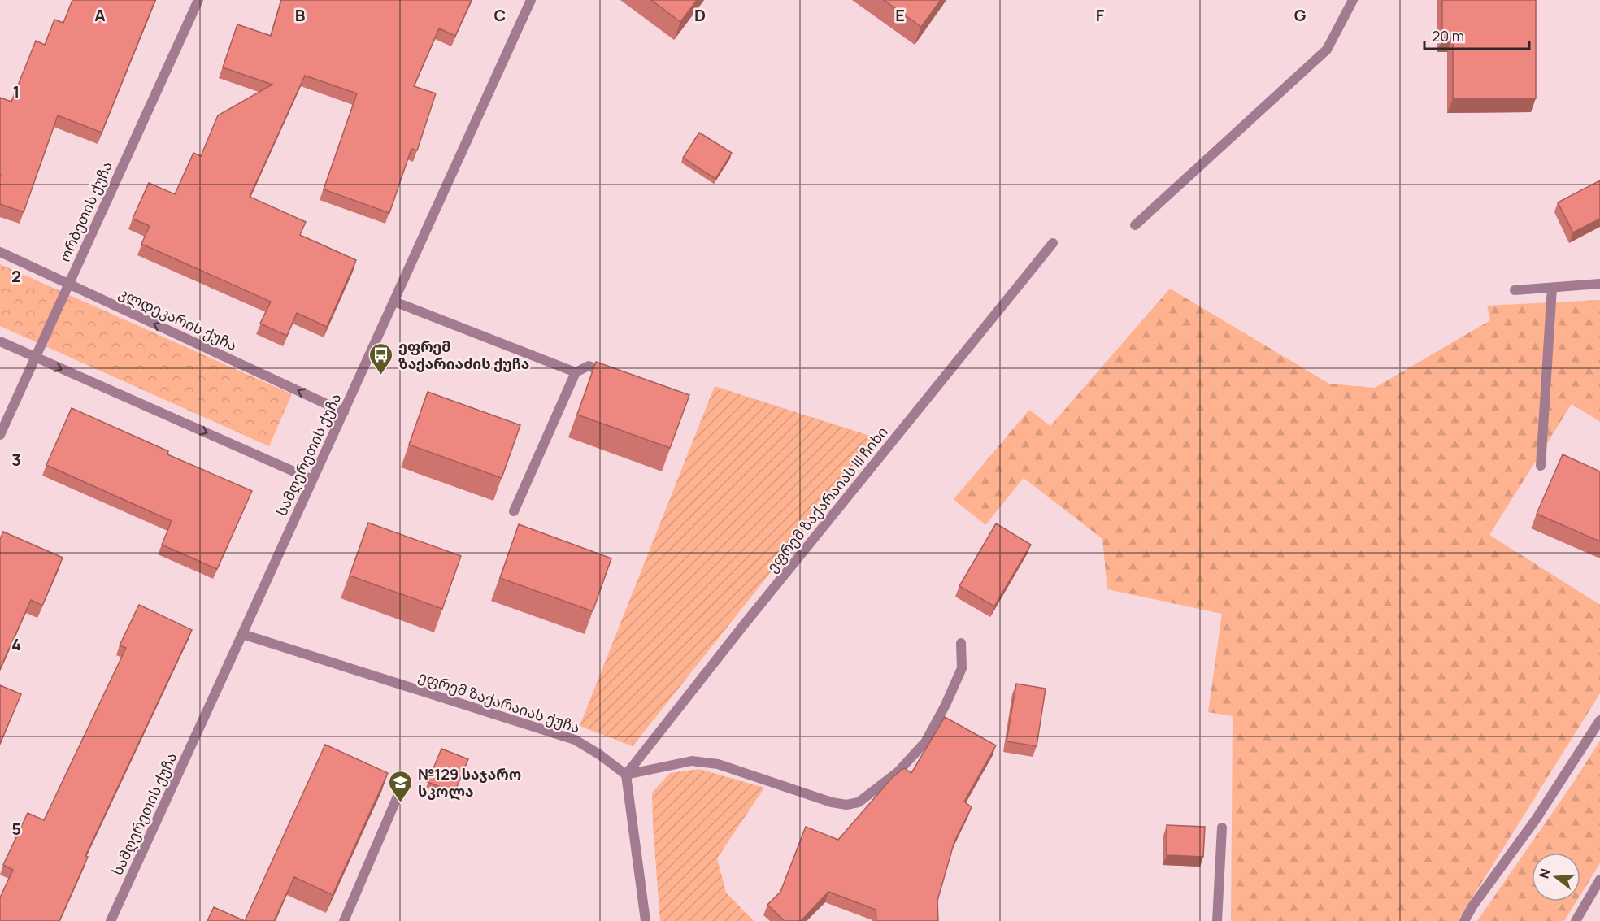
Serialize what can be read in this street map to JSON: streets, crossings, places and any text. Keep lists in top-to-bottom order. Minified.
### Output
{"streets":{"street":["ორბეთის ქუჩა","კლდეკარის ქუჩა","სამღერეთის ქუჩა","ეფრემ ზაქარაიას III ჩიხი","ეფრემ ზაქარაიას ქუჩა"]},"crossings":[["ორბეთის ქუჩა","კლდეკარის ქუჩა"],["კლდეკარის ქუჩა","სამღერეთის ქუჩა"],["სამღერეთის ქუჩა","ეფრემ ზაქარაიას ქუჩა"],["ეფრემ ზაქარაიას III ჩიხი","ეფრემ ზაქარაიას ქუჩა"]],"places":{"bus stop":["ეფრემ ზაქარიაძის ქუჩა"],"school or university":["№129 საჯარო სკოლა"]},"scale_bar":"20 m","north":"left","grid":{"columns":["A","B","C","D","E","F","G"],"rows":["1","2","3","4","5"]}}
